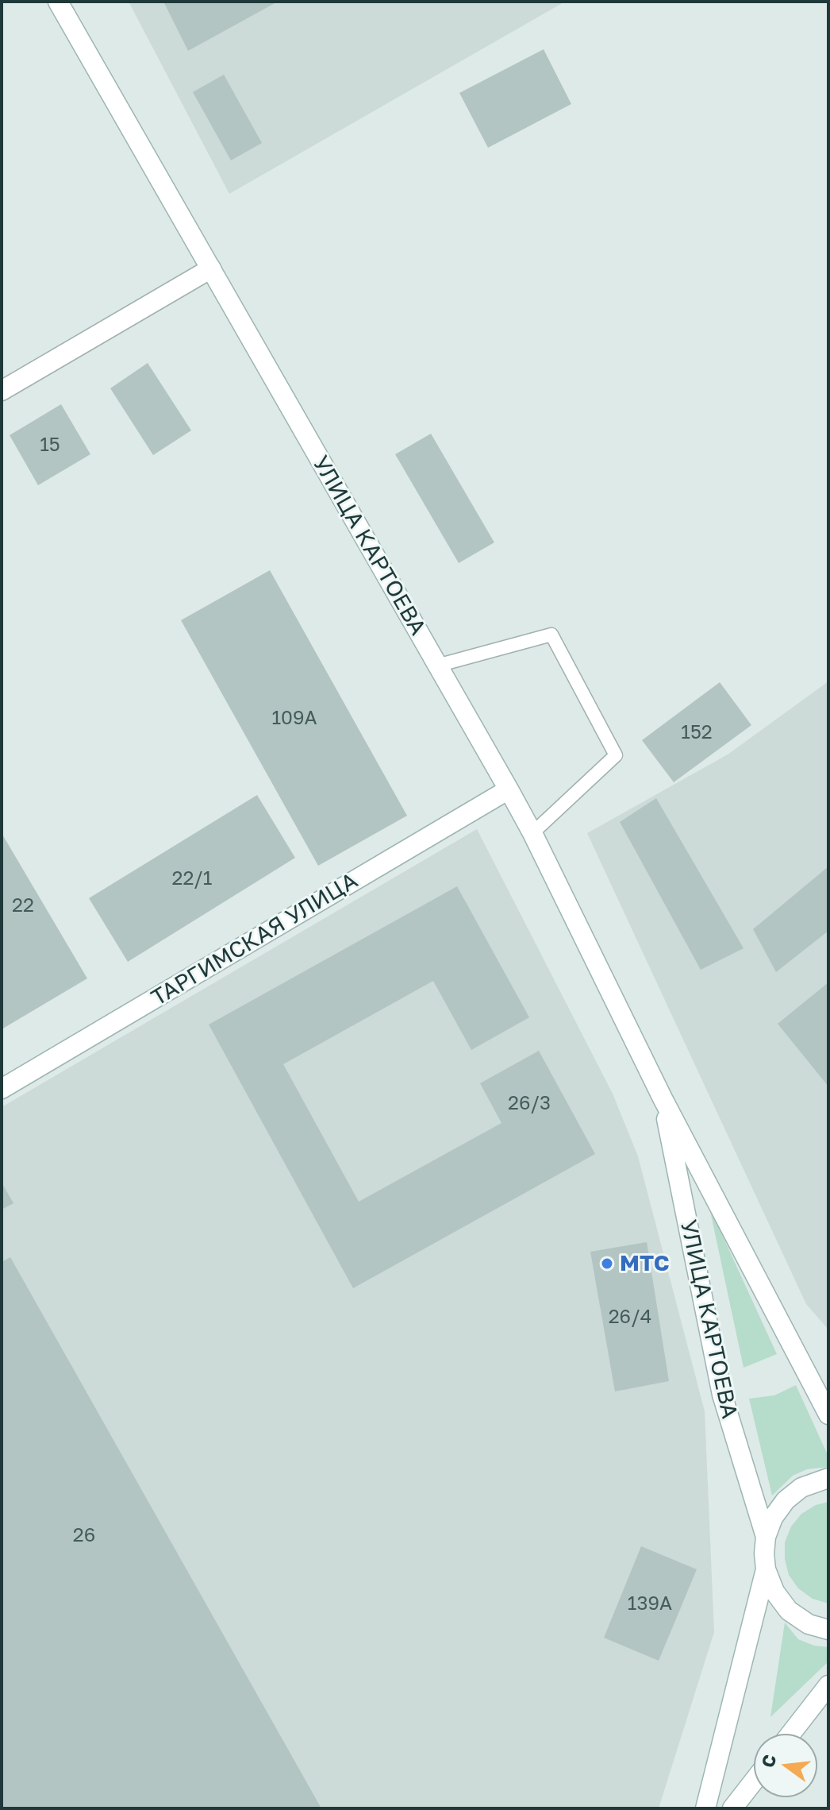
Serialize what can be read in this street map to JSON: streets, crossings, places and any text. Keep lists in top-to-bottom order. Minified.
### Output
{"streets":{"main road":["УЛИЦА КАРТОЕВА","ТАРГИМСКАЯ УЛИЦА"]},"crossings":[["УЛИЦА КАРТОЕВА","ТАРГИМСКАЯ УЛИЦА"]],"places":["МТС"],"house_numbers":["15","109А","152","22/1","22","26/3","26/4","26","139А"],"north":"left"}
